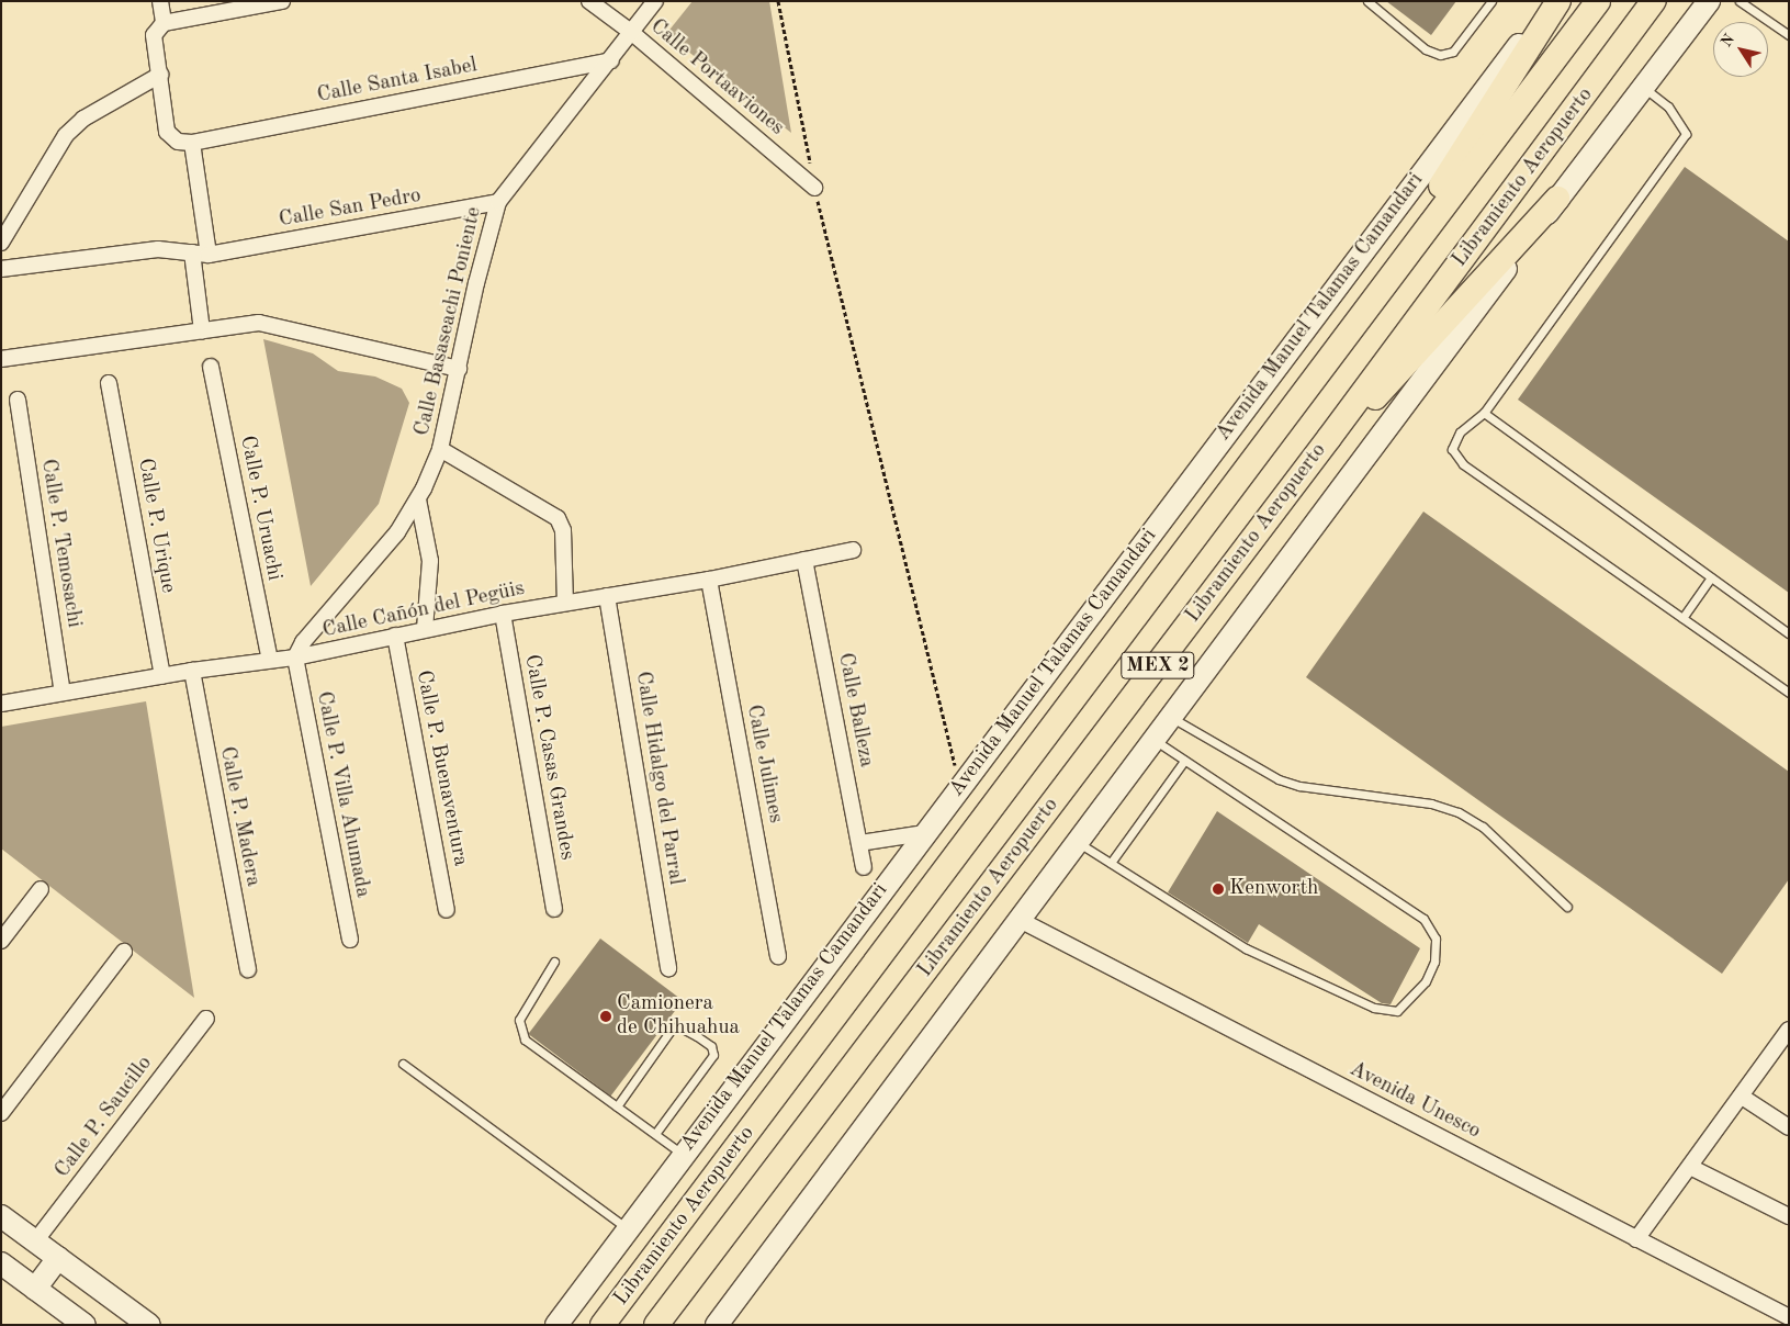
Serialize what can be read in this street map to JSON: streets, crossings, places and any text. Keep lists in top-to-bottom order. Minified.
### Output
{"streets":{"highway":["Libramiento Aeropuerto","MEX 2"],"main road":["Avenida Manuel Talamas Camandari"],"street":["Calle Portaaviones","Calle Santa Isabel","Calle San Pedro","Calle Basaseachi Poniente","Calle P. Uruachi","Calle P. Urique","Calle P. Temosachi","Calle Cañón del Pegüis","Calle Balleza","Calle P. Casas Grandes","Calle Julimes","Calle P. Buenaventura","Calle Hidalgo del Parral","Calle P. Villa Ahumada","Calle P. Madera","Avenida Unesco","Calle P. Saucillo"]},"crossings":[["Calle Portaaviones","Calle Basaseachi Poniente"],["Calle Santa Isabel","Calle Basaseachi Poniente"],["Calle San Pedro","Calle Basaseachi Poniente"],["Calle Basaseachi Poniente","Calle Cañón del Pegüis"],["Calle Basaseachi Poniente","Calle P. Villa Ahumada"],["Calle P. Uruachi","Calle Cañón del Pegüis"],["Calle P. Urique","Calle Cañón del Pegüis"],["Calle P. Temosachi","Calle Cañón del Pegüis"],["Calle Cañón del Pegüis","Calle Balleza"],["Calle Cañón del Pegüis","Calle P. Casas Grandes"],["Calle Cañón del Pegüis","Calle Julimes"],["Calle Cañón del Pegüis","Calle P. Buenaventura"],["Calle Cañón del Pegüis","Calle Hidalgo del Parral"],["Calle Cañón del Pegüis","Calle P. Villa Ahumada"],["Calle Cañón del Pegüis","Calle P. Madera"]],"places":["Kenworth","Camionera de Chihuahua"],"north":"top left"}
